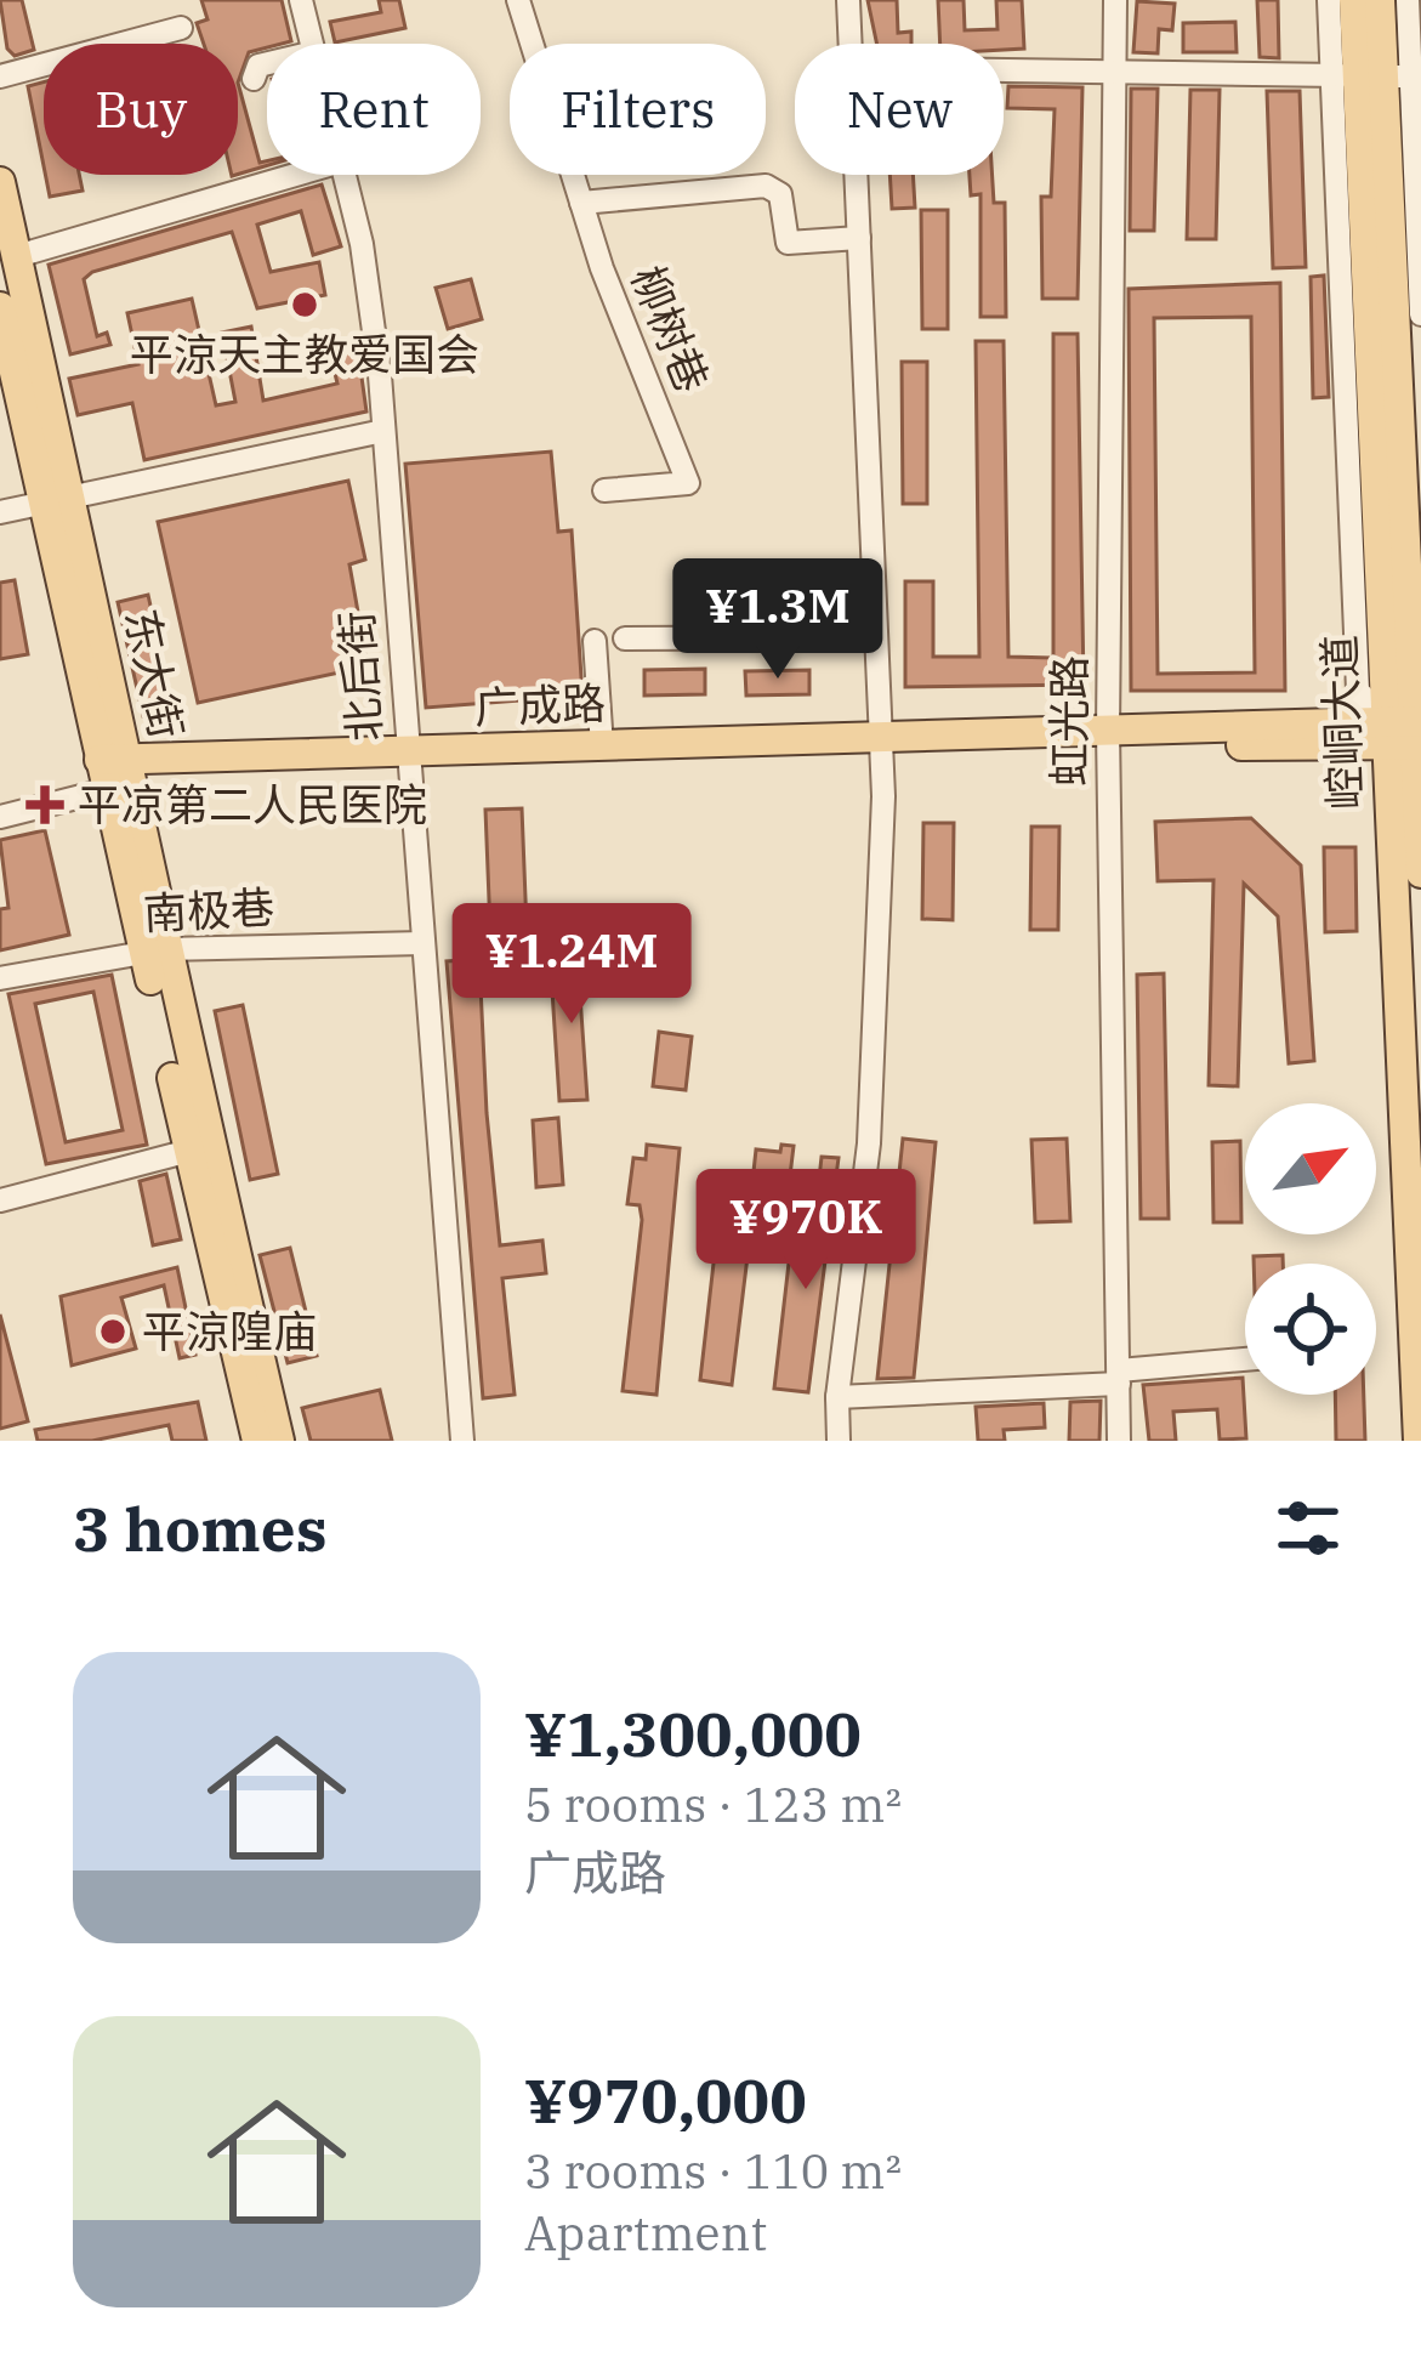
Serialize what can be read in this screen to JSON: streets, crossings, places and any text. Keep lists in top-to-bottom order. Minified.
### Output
{"streets":{"main road":["东大街","广成路","崆峒大道"],"street":["柳树巷","北后街","虹光路","南极巷"]},"crossings":[["东大街","广成路"],["东大街","南极巷"],["北后街","广成路"],["北后街","南极巷"],["广成路","虹光路"],["广成路","崆峒大道"]],"places":{"other":["平涼天主教爱国会","平涼隍庙"],"health":["平凉第二人民医院"]},"north":"top right","page":{"chip":["Buy","Rent","Filters","New"],"price":["¥1.3M","¥1.24M","¥970K"],"heading":"3 homes","list":[{"name":"¥1,300,000","note":"5 rooms · 123 m² · 广成路"},{"name":"¥970,000","note":"3 rooms · 110 m² · Apartment"}]}}
